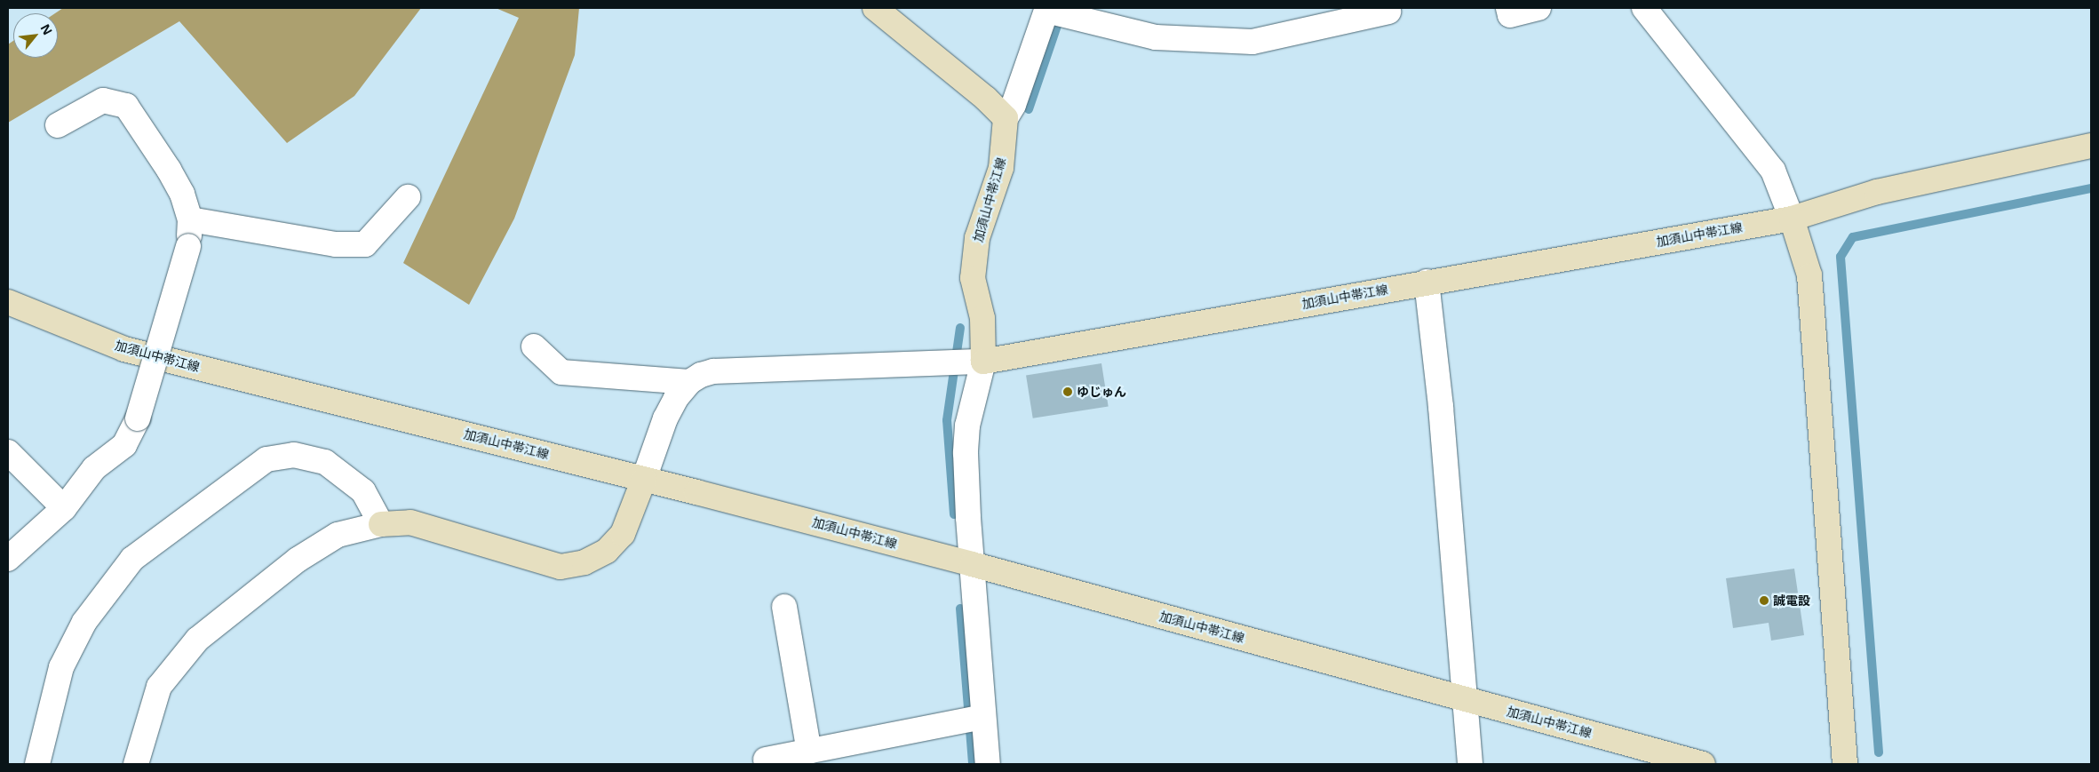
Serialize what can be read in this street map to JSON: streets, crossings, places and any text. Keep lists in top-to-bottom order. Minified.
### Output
{"streets":{"main road":["加須山中帯江線"]},"places":["ゆじゅん","誠電設"],"north":"top right"}
